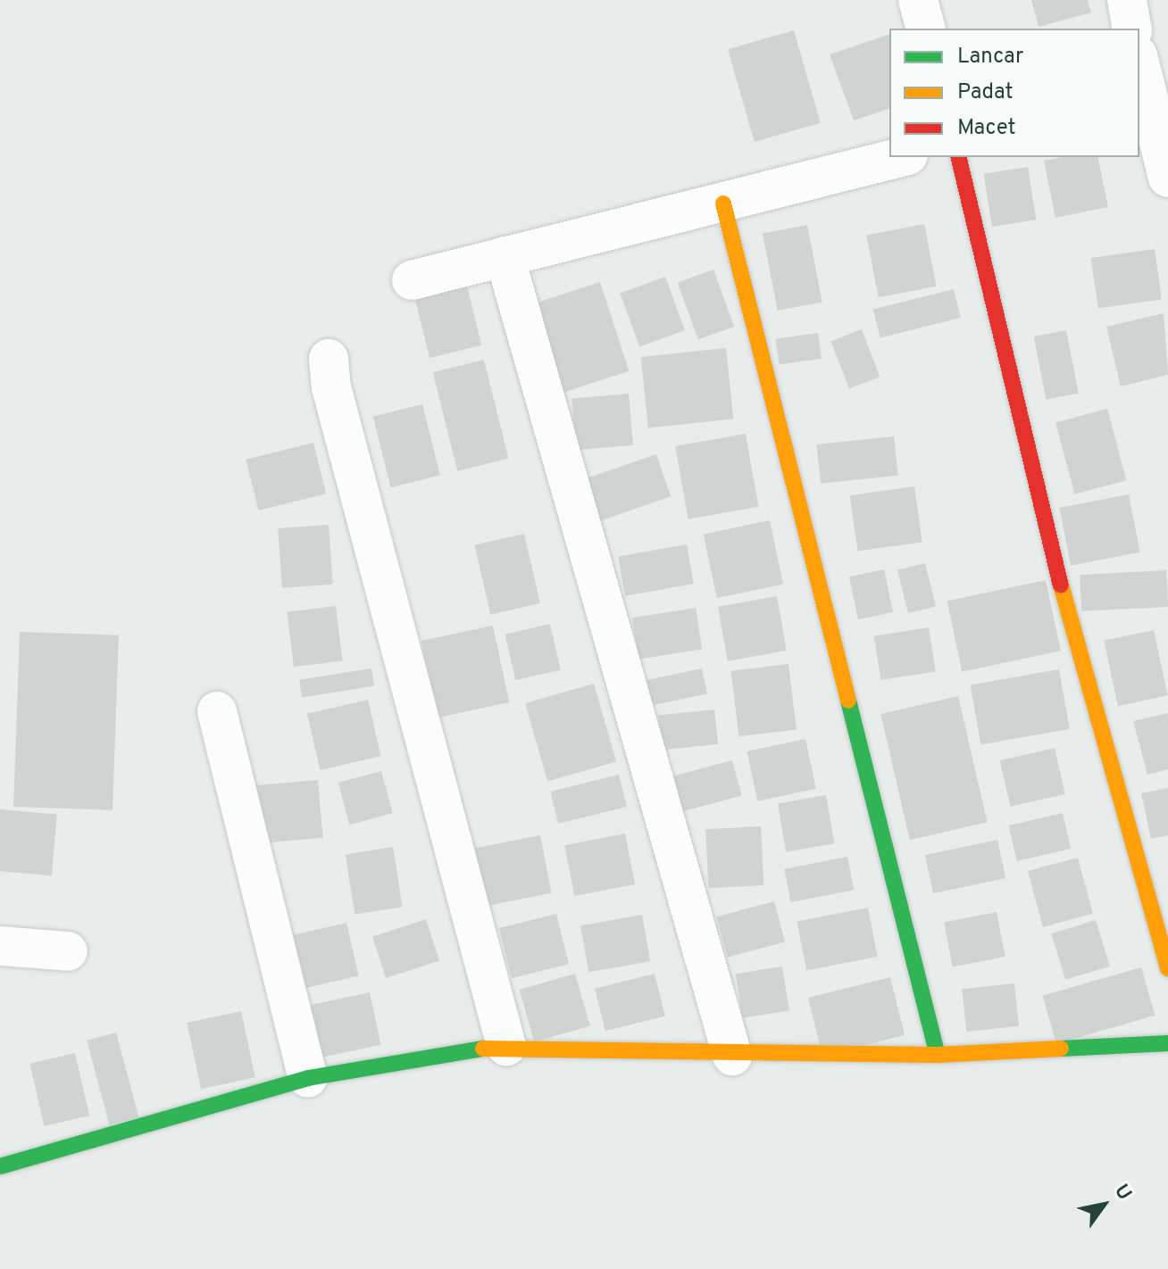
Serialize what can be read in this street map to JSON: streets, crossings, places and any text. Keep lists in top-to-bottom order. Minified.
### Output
{"legend":["Lancar","Padat","Macet"],"north":"top right"}
